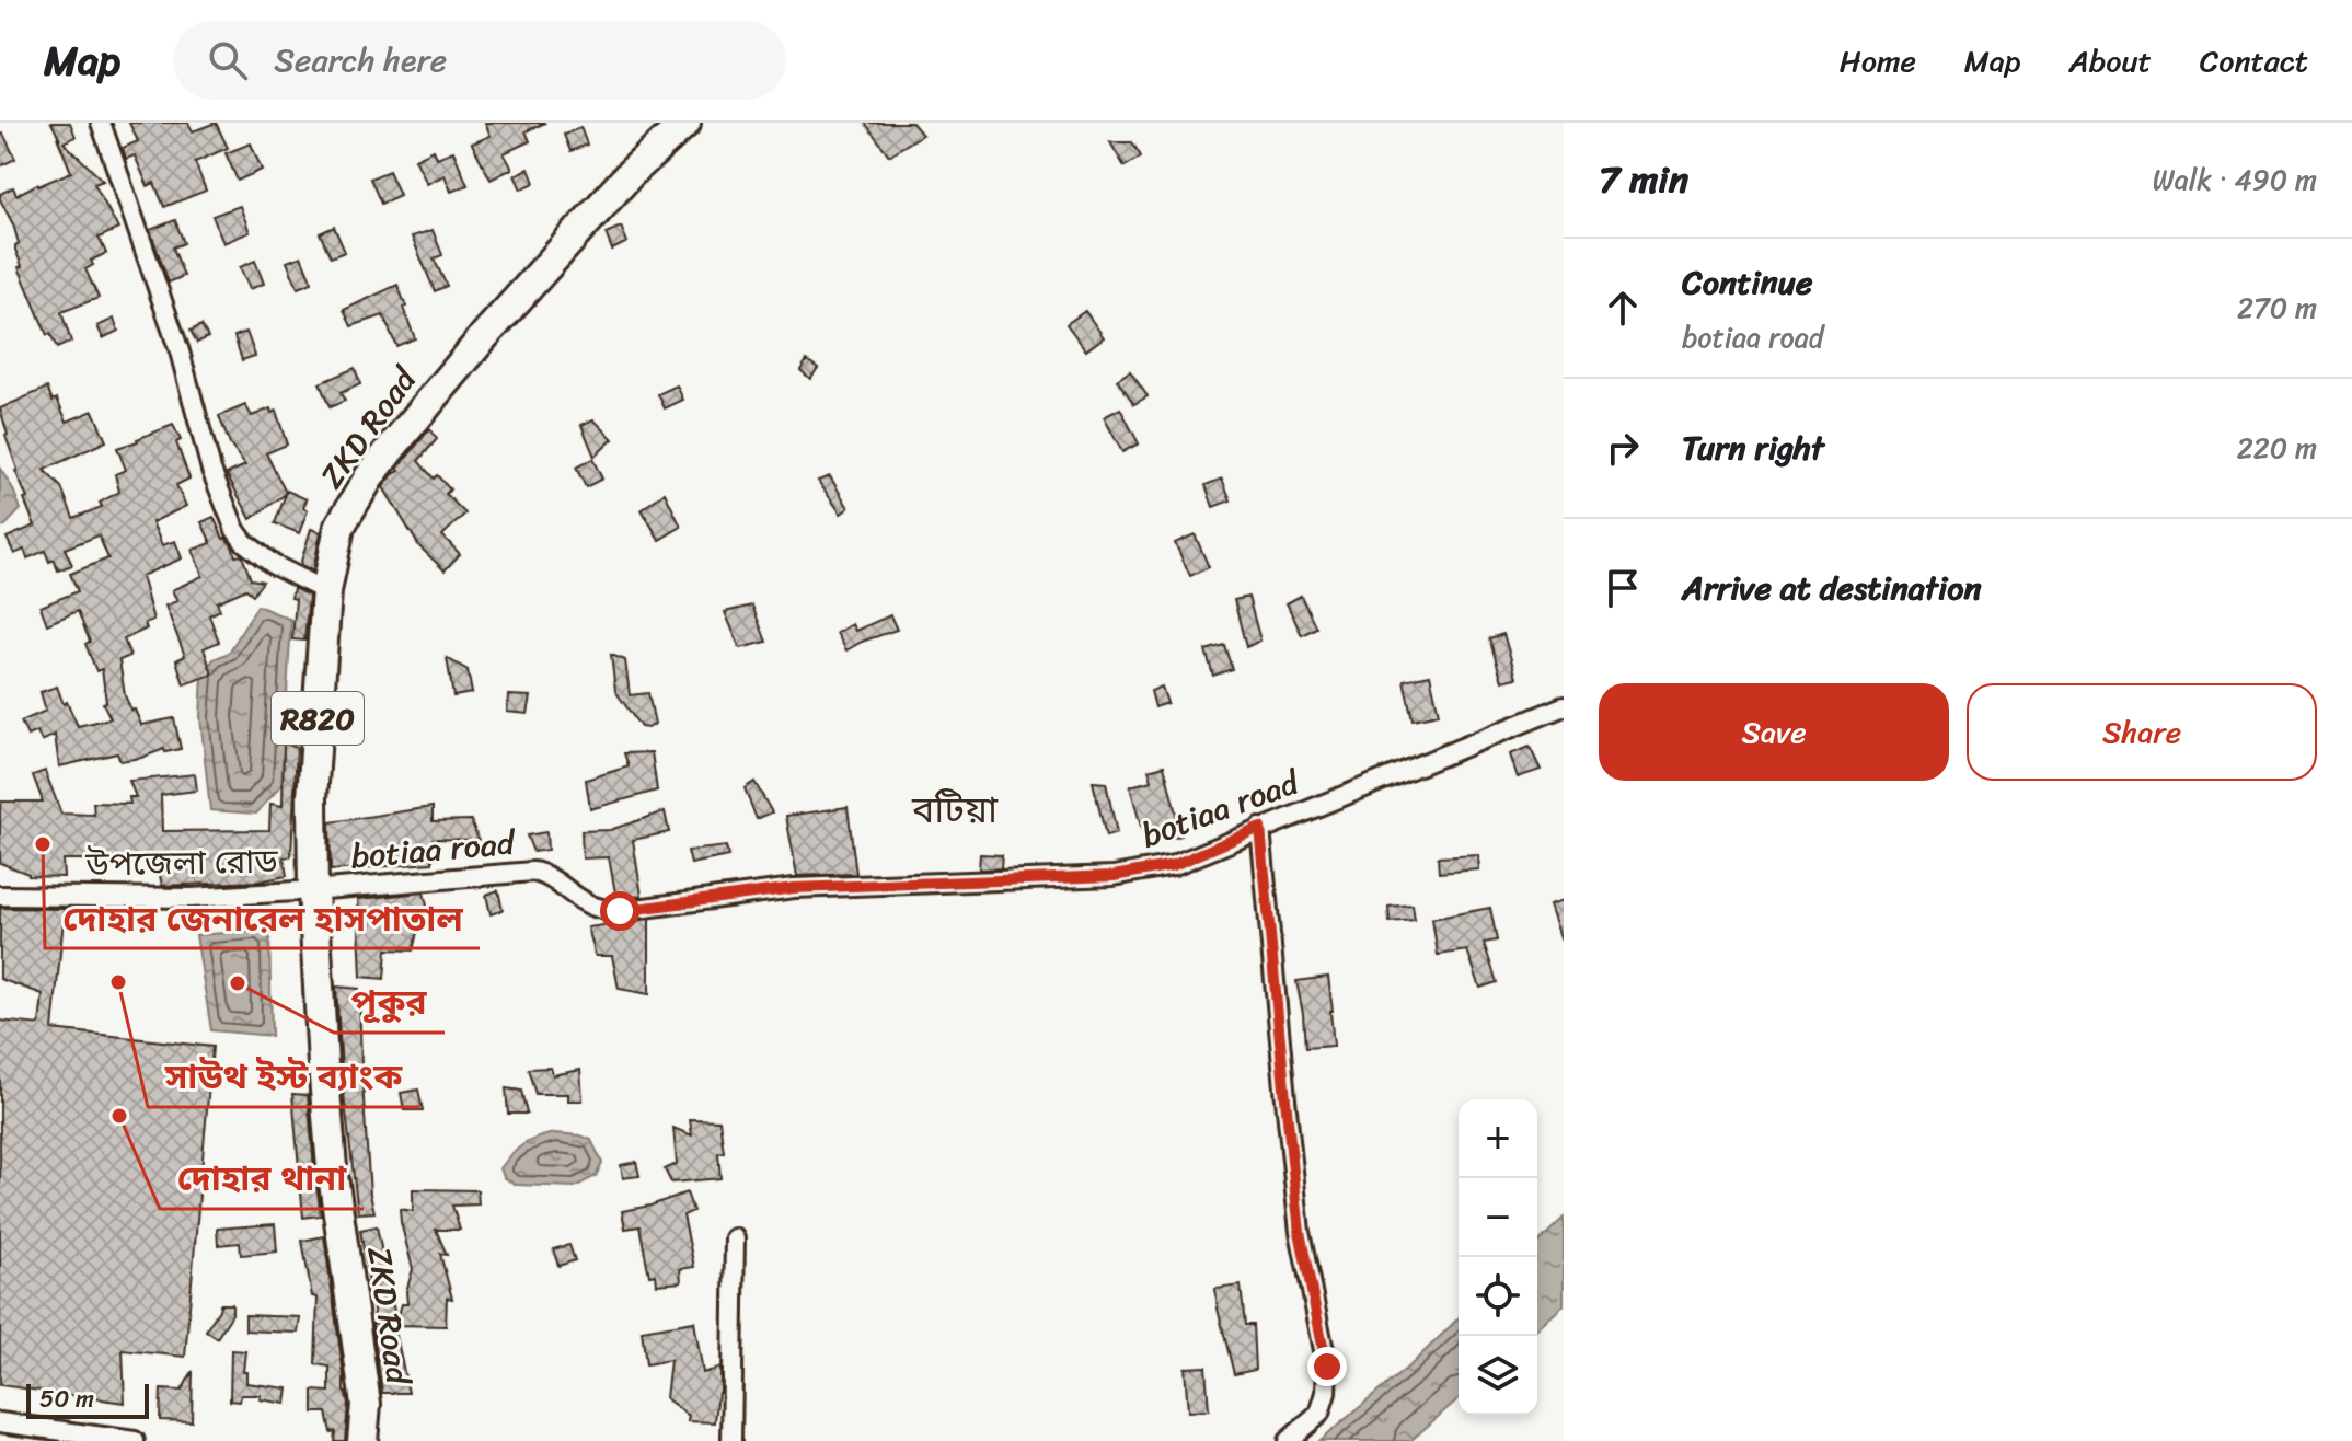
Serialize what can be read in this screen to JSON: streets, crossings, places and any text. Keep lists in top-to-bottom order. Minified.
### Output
{"streets":{"main road":["ZKD Road","R820"],"street":["botiaa road","উপজেলা রোড"]},"crossings":[["ZKD Road","botiaa road"],["ZKD Road","উপজেলা রোড"],["botiaa road","উপজেলা রোড"]],"districts":["বটিয়া"],"places":["দোহার জেনারেল হাসপাতাল","সাউথ ইস্ট ব্যাংক","পূকুর","দোহার থানা"],"scale_bar":"50 m","page":{"header":"Map","search":"Search here","nav":["Home","Map","About","Contact"],"heading":["7 min","Walk · 490 m"],"list":[["Continue","botiaa road","270 m"],["Turn right","220 m"],"Arrive at destination"],"buttons":["Save","Share"],"map_buttons":["+","−"],"scale":"50 m"}}
